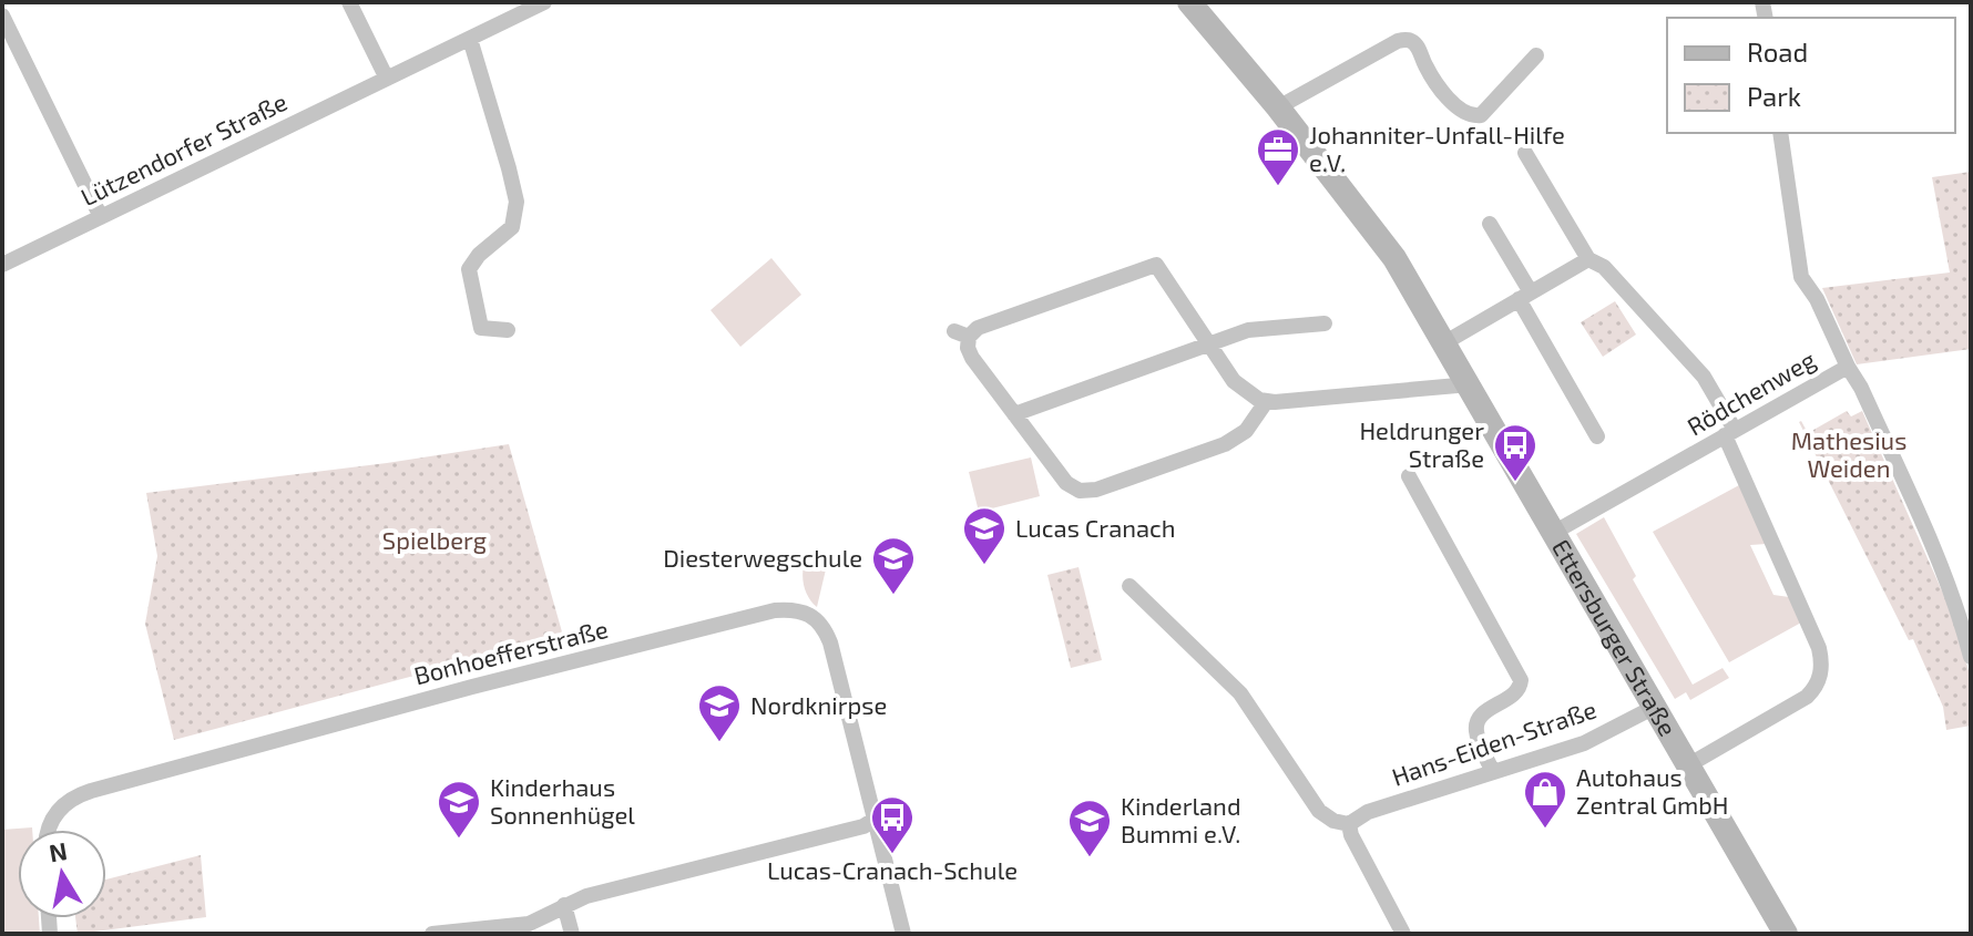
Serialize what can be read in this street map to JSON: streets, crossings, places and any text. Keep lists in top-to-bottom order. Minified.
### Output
{"streets":{"street":["Lützendorfer Straße","Rödchenweg","Ettersburger Straße","Bonhoefferstraße","Hans-Eiden-Straße"]},"crossings":[["Rödchenweg","Ettersburger Straße"],["Ettersburger Straße","Hans-Eiden-Straße"]],"parks":["Mathesius Weiden","Spielberg"],"places":{"office":["Johanniter-Unfall-Hilfe e.V."],"bus stop":["Heldrunger Straße","Lucas-Cranach-Schule"],"school or university":["Lucas Cranach","Diesterwegschule","Nordknirpse","Kinderhaus Sonnenhügel","Kinderland Bummi e.V."],"shop":["Autohaus Zentral GmbH"]},"legend":["Road","Park"],"north":"top"}
